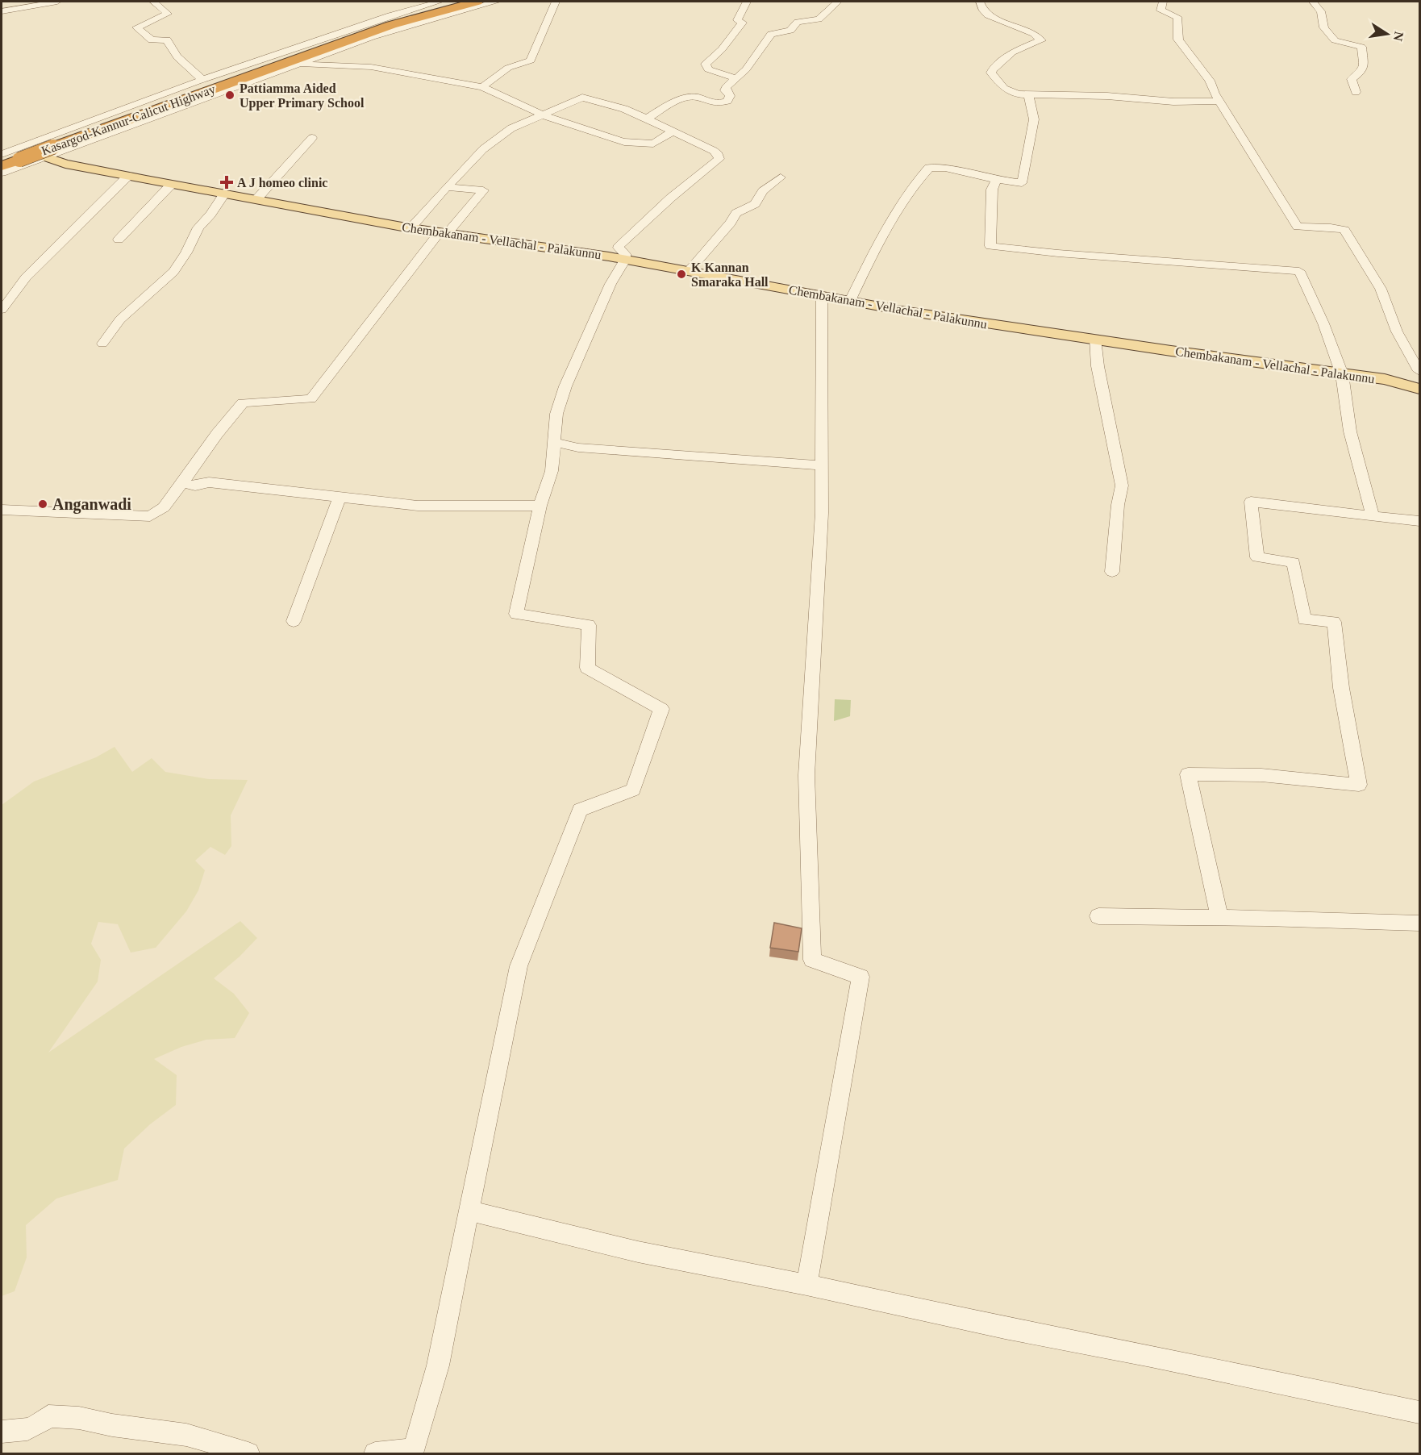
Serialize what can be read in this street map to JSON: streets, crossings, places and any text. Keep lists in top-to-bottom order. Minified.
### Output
{"streets":{"highway":["Kasargod-Kannur-Calicut Highway"],"main road":["Chembakanam - Vellachal - Palakunnu"]},"crossings":[["Kasargod-Kannur-Calicut Highway","Chembakanam - Vellachal - Palakunnu"]],"places":{"other":["Pattiamma Aided Upper Primary School","K Kannan Smaraka Hall","Anganwadi"],"health":["A J homeo clinic"]},"north":"right"}
